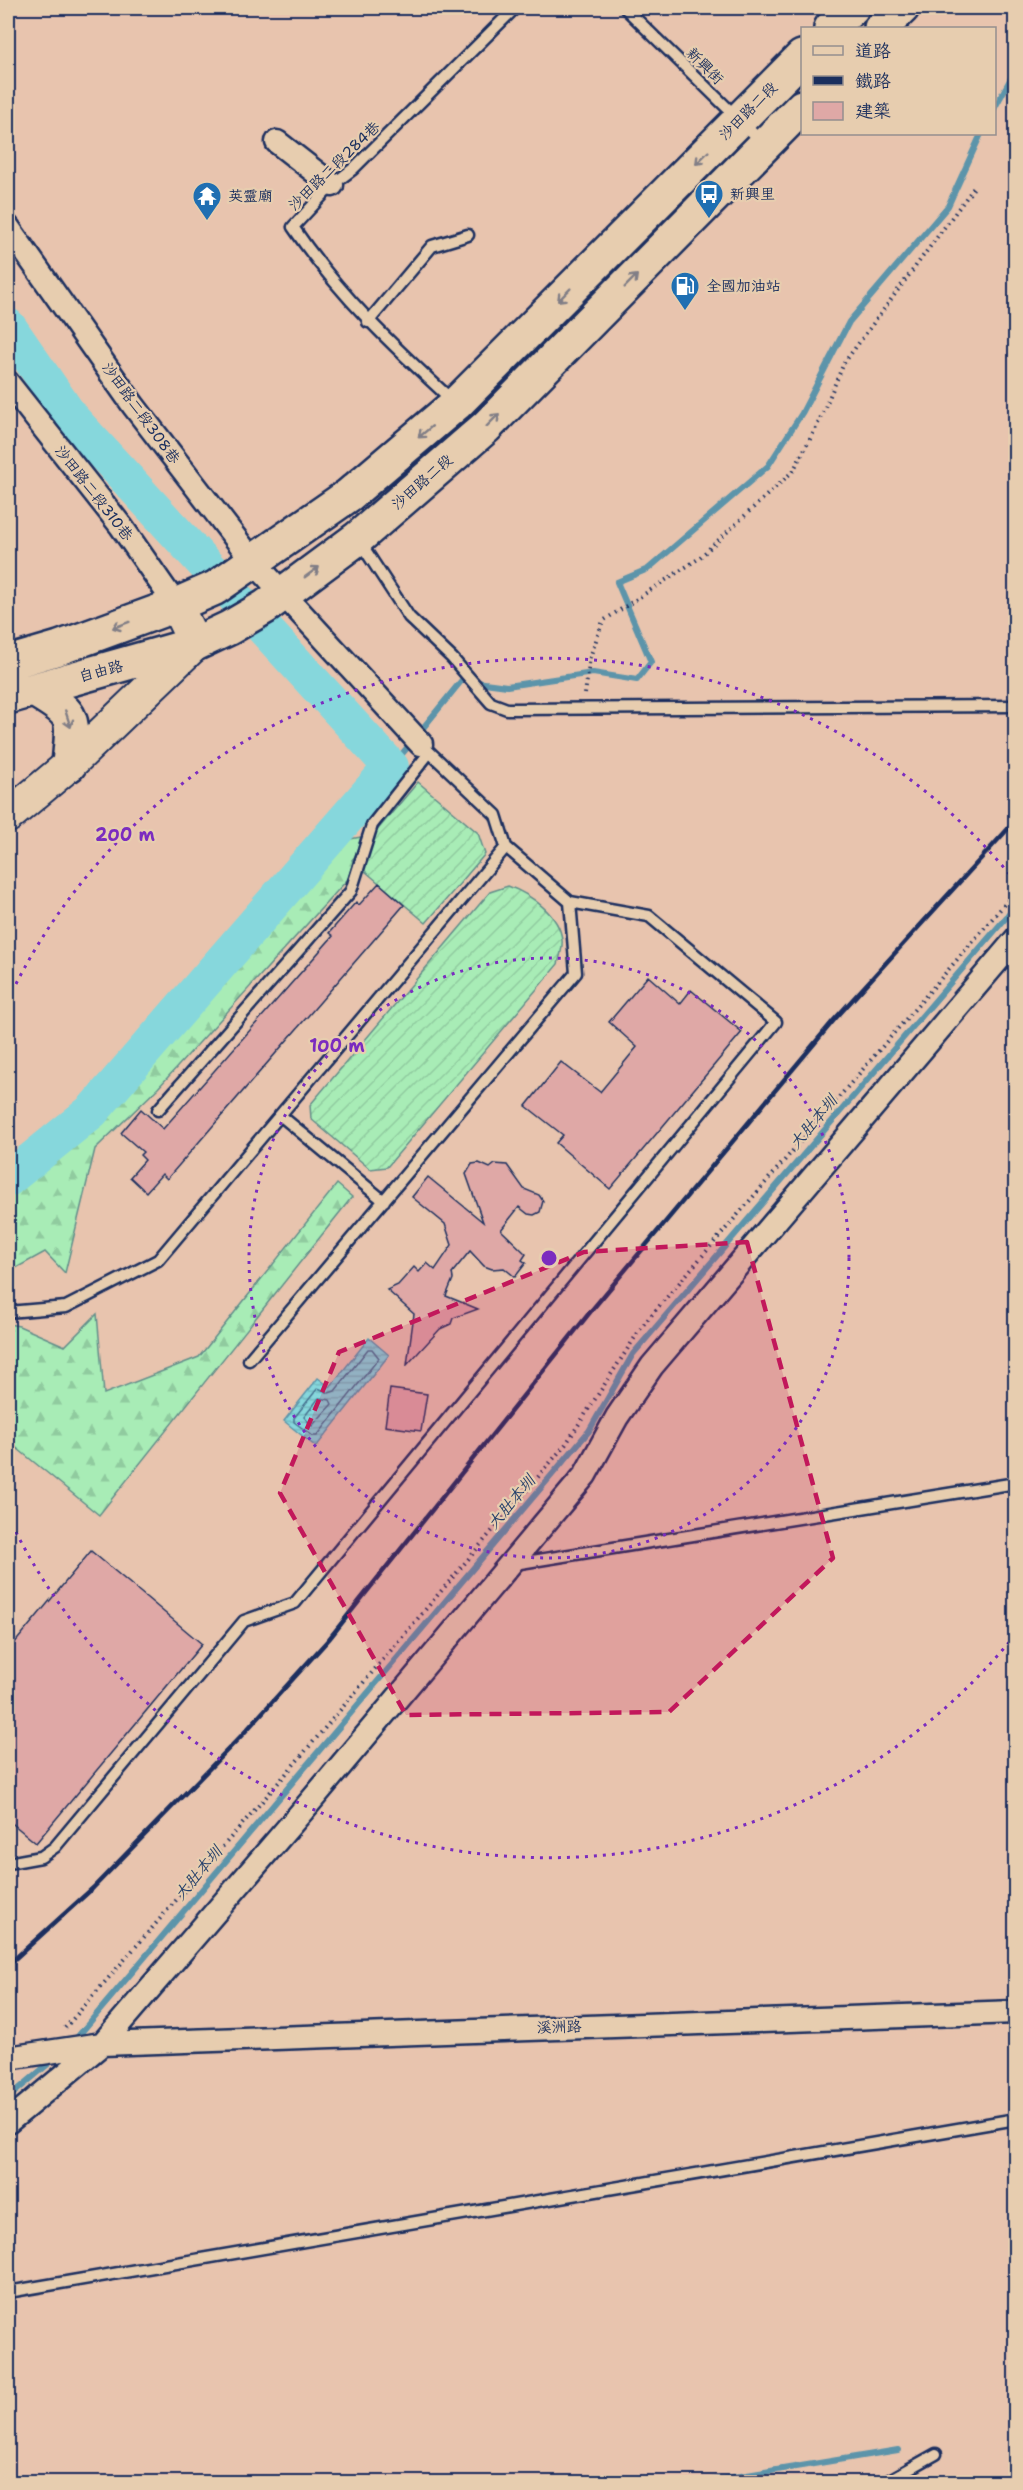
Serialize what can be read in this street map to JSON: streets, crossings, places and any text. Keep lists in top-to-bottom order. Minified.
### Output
{"streets":{"main road":["沙田路二段","自由路"],"street":["沙田路二段308巷","沙田路二段310巷","溪洲路"],"lane":["新興街","沙田路二段284巷"]},"crossings":[["新興街","沙田路二段"],["沙田路二段","沙田路二段284巷"],["沙田路二段","沙田路二段308巷"],["沙田路二段","沙田路二段310巷"],["沙田路二段","自由路"]],"water":["大肚本圳"],"places":{"bus stop":["新興里"],"temple":["英靈廟"],"fuel station":["全國加油站"]},"legend":["道路","鐵路","建築"],"rings":["200 m","100 m"]}
